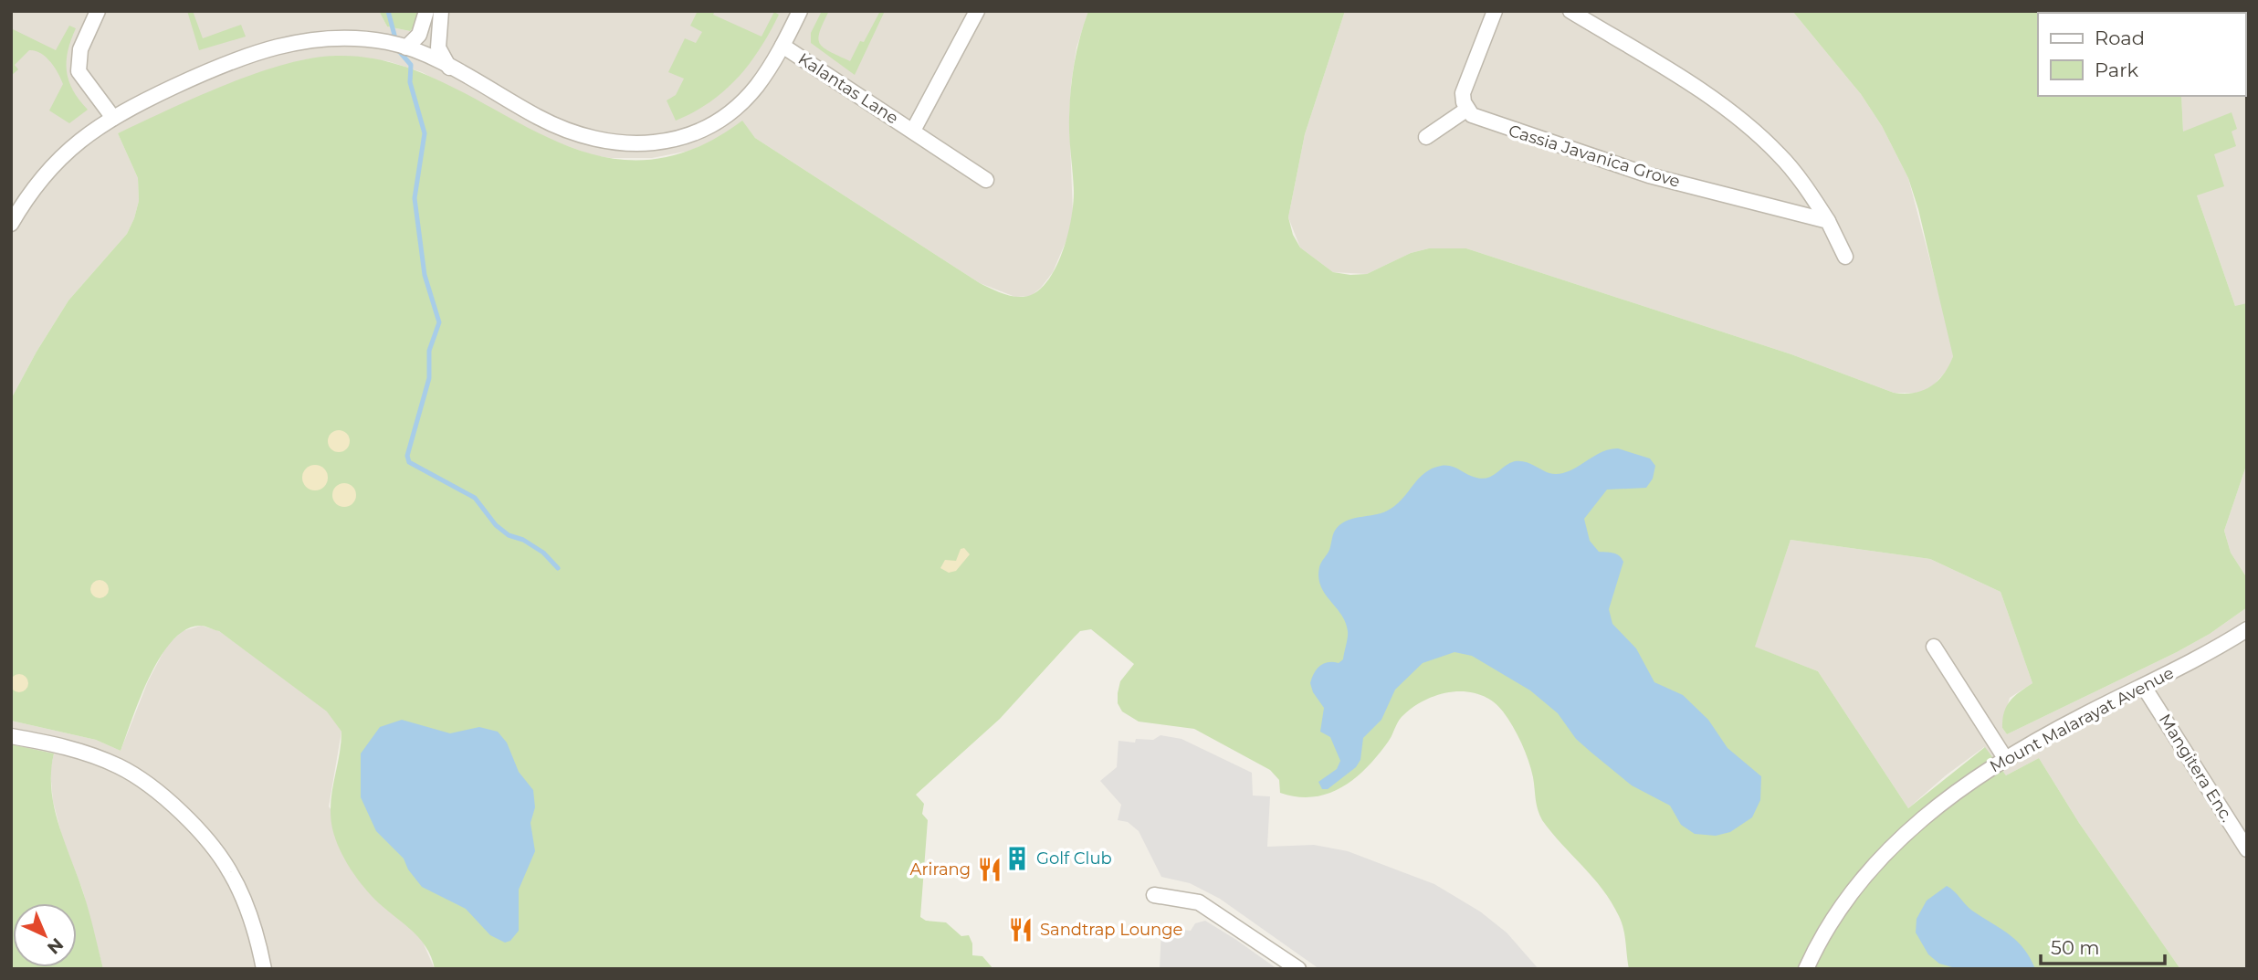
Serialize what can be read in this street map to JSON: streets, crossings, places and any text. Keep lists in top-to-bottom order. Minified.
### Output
{"streets":{"street":["Kalantas Lane","Cassia Javanica Grove","Mount Malarayat Avenue","Mangitera Enc."]},"crossings":[["Mount Malarayat Avenue","Mangitera Enc."]],"places":{"building":["Golf Club"],"restaurant":["Arirang","Sandtrap Lounge"]},"legend":["Road","Park"],"scale_bar":"50 m","north":"bottom right"}
